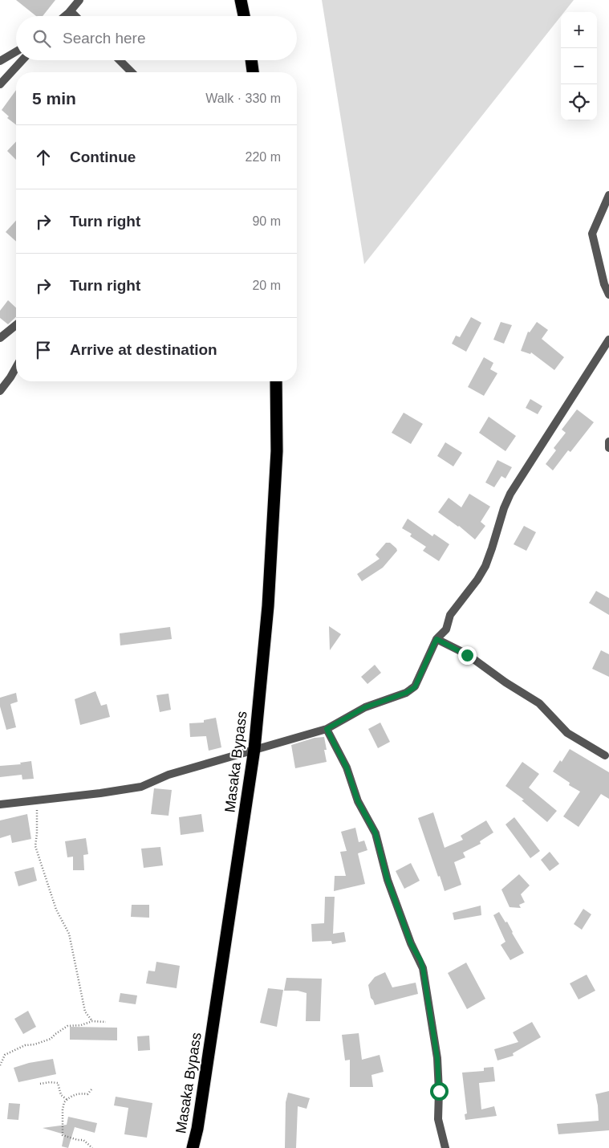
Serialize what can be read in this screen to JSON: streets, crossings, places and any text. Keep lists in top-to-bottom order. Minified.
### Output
{"streets":{"highway":["Masaka Bypass"]},"page":{"map_buttons":["+","−"],"search":"Search here","heading":["5 min","Walk · 330 m"],"list":[["Continue","220 m"],["Turn right","90 m"],["Turn right","20 m"],"Arrive at destination"]}}
